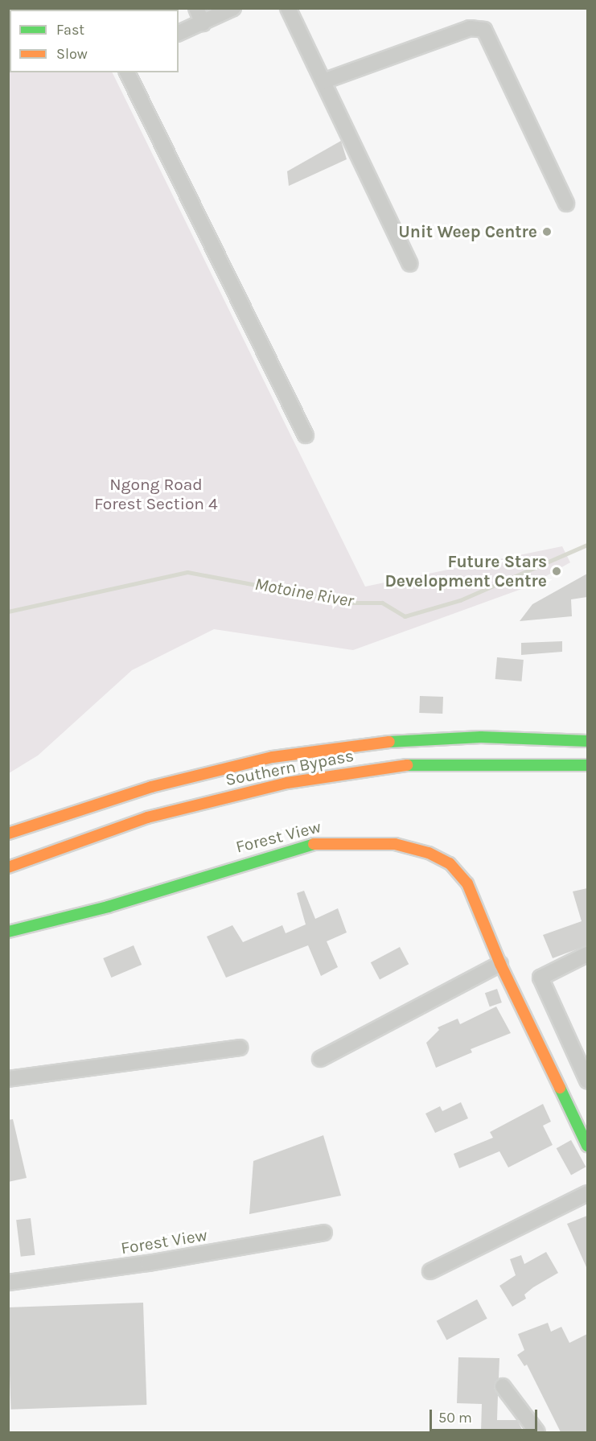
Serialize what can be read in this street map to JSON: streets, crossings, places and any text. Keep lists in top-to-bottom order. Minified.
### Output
{"streets":{"main road":["Southern Bypass","Forest View"]},"water":["Motoine River"],"parks":["Ngong Road Forest Section 4"],"places":["Unit Weep Centre","Future Stars Development Centre"],"legend":["Fast","Slow"],"scale_bar":"50 m"}
